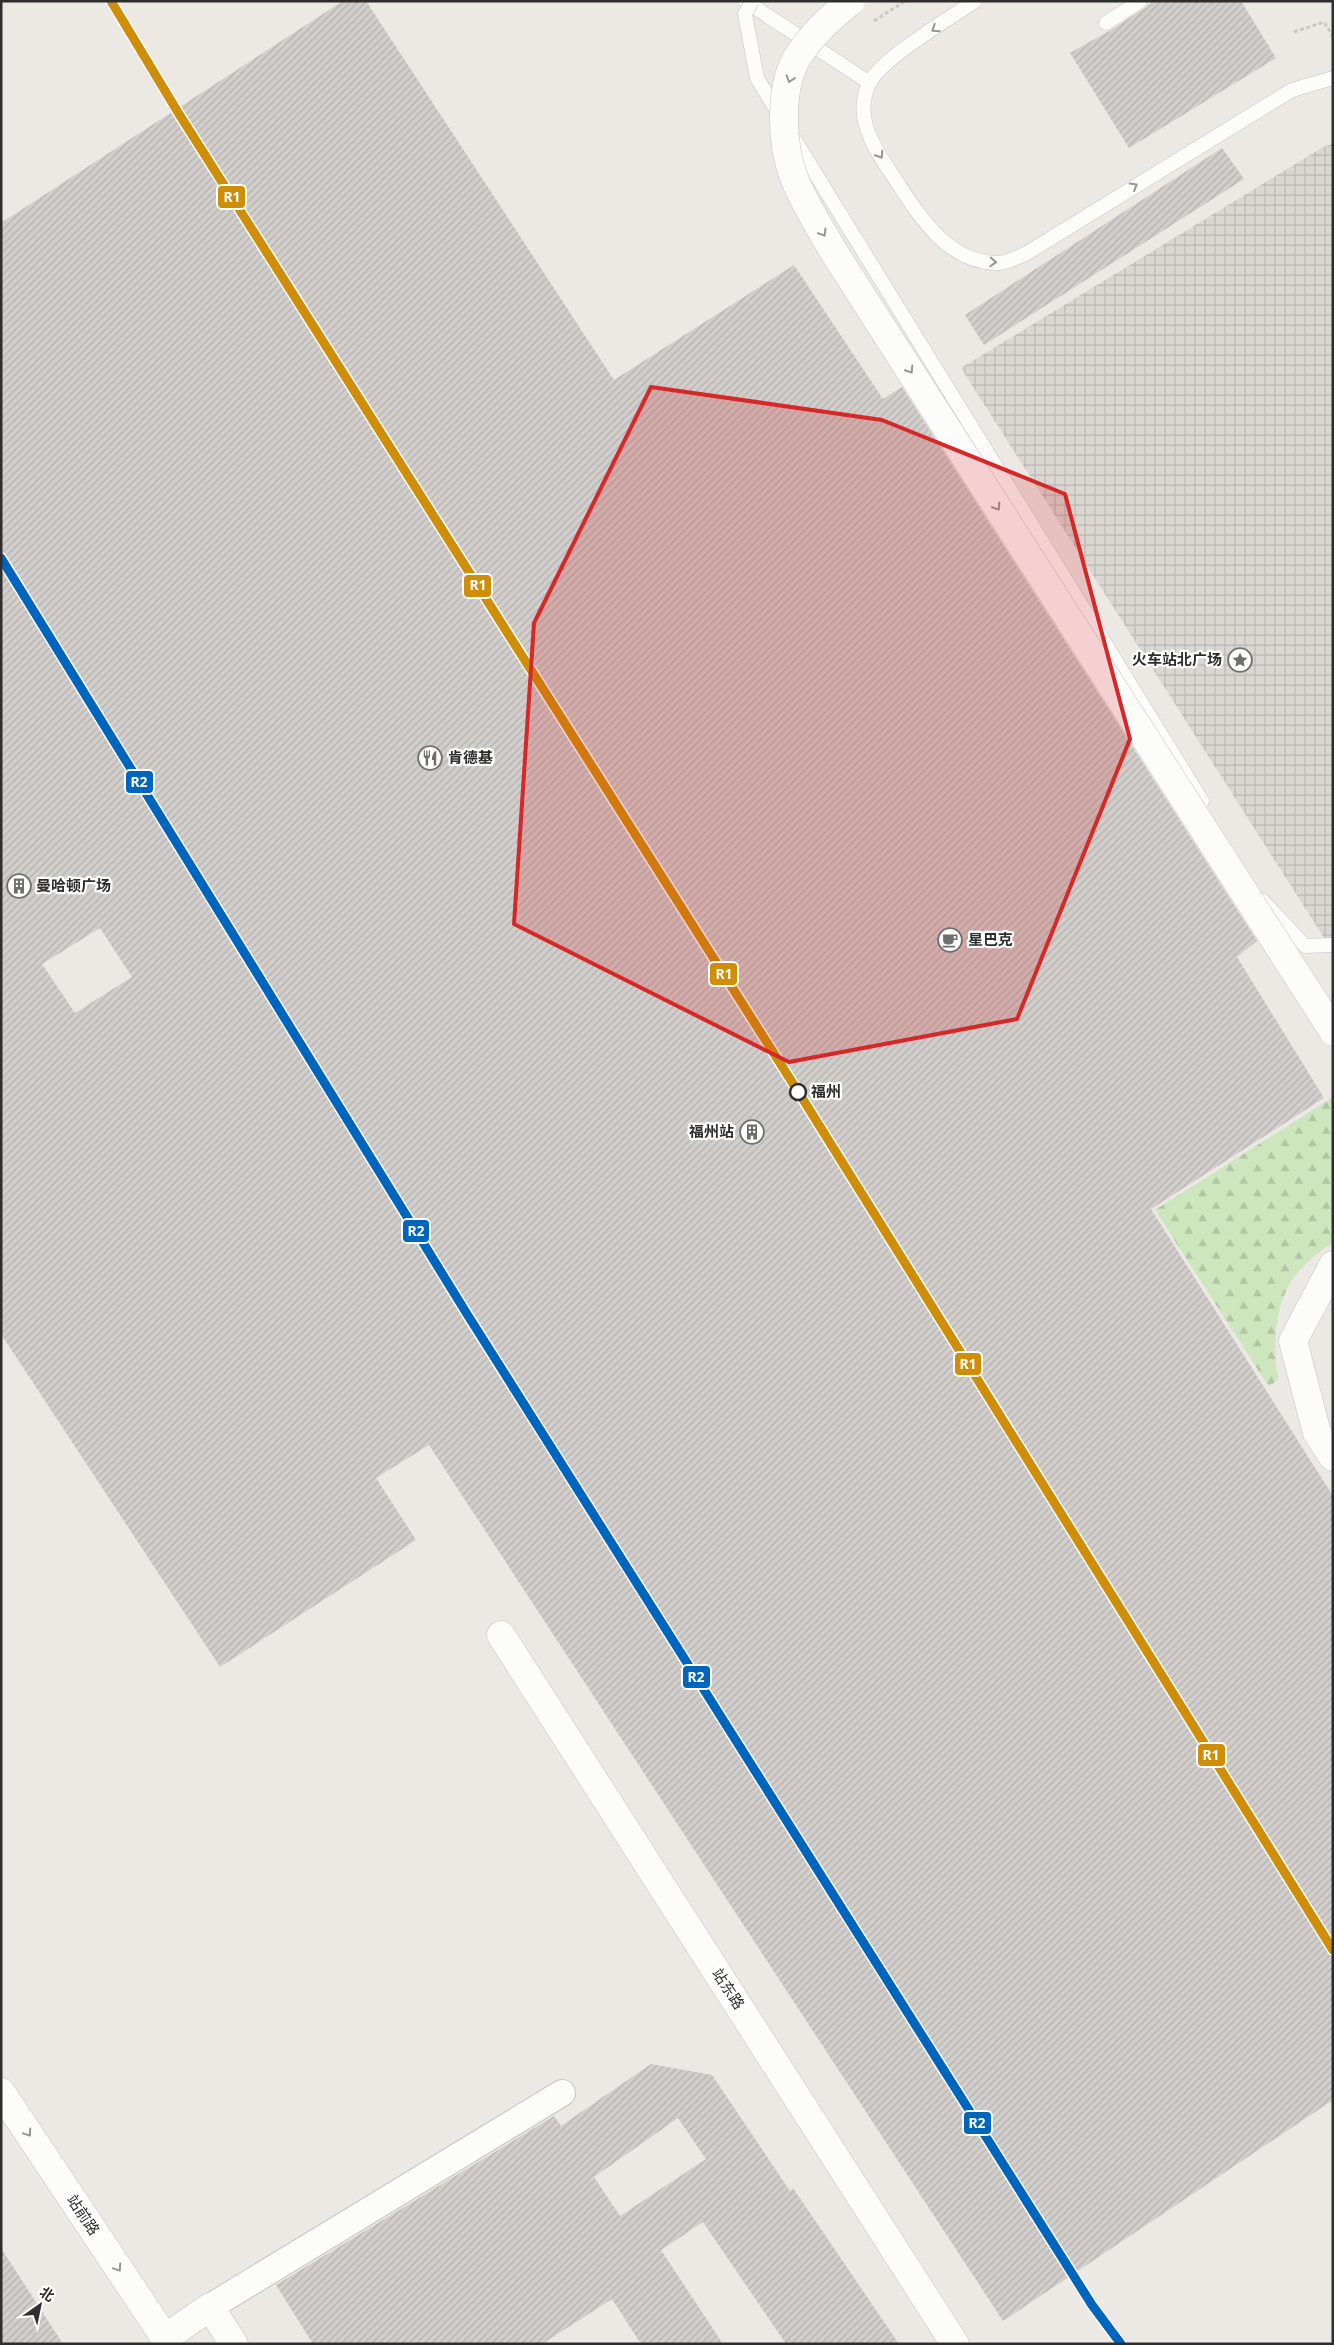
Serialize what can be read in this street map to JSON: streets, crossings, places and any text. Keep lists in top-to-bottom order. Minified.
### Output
{"streets":{"main road":["站东路","站前路"]},"one_way":["站前路"],"places":{"place":["火车站北广场"],"restaurant":["肯德基"],"building":["曼哈顿广场","福州站"],"cafe":["星巴克"],"other":["福州"]},"lines":["transit line R1","transit line R2"],"north":"top right"}
